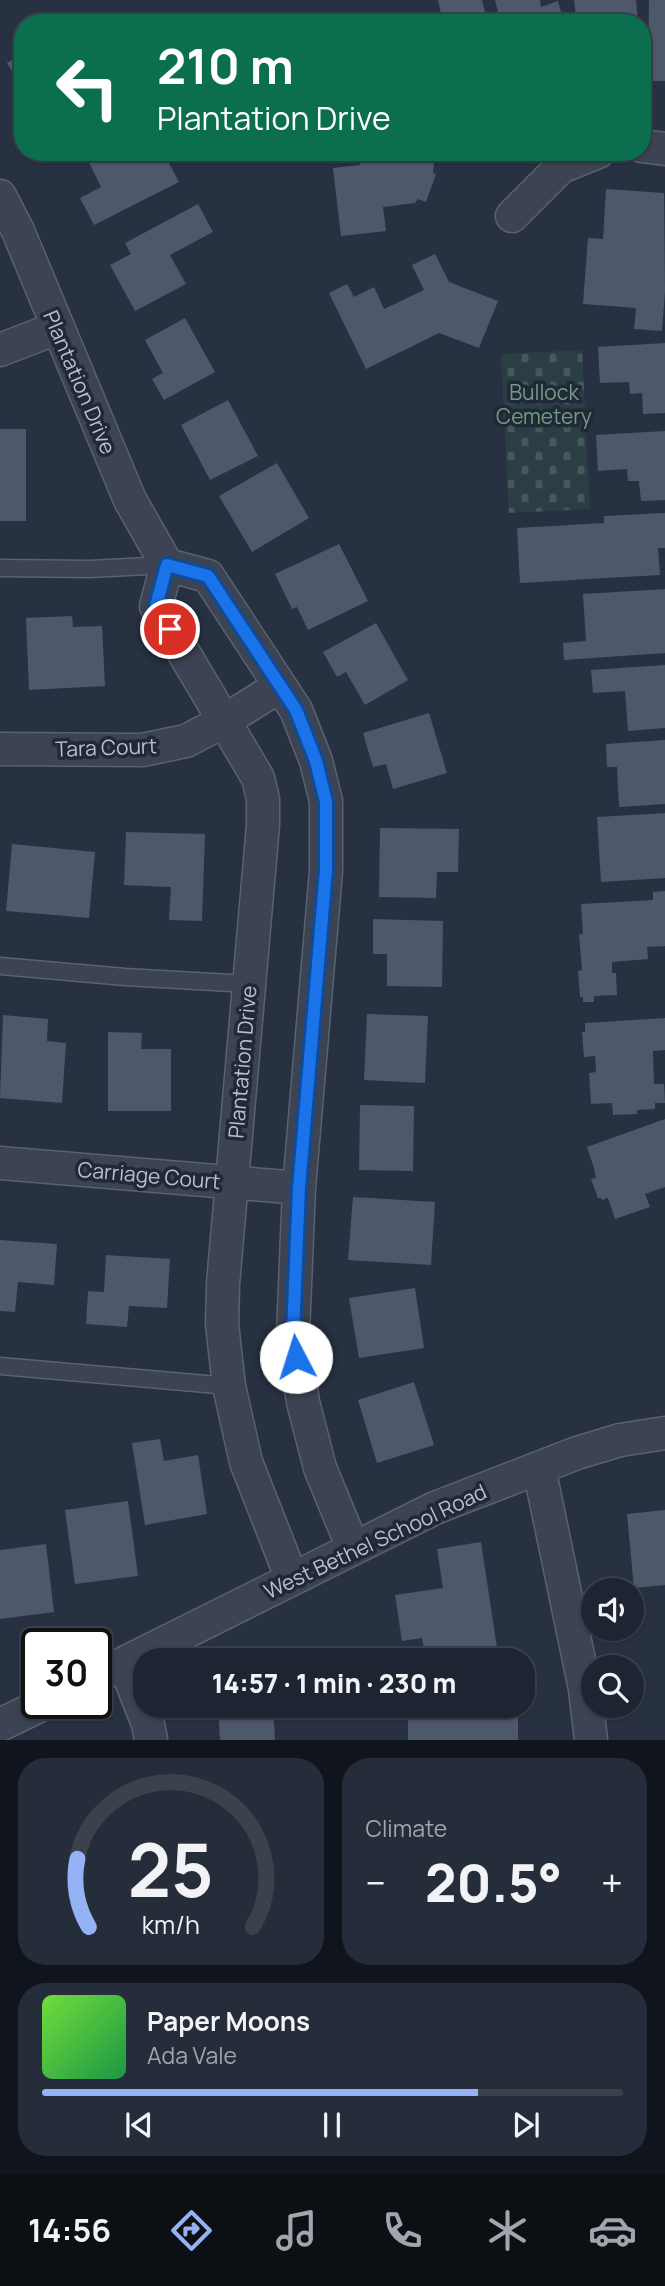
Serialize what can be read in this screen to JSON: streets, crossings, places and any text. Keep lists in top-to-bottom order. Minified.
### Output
{"streets":{"street":["Plantation Drive","Tara Court","Carriage Court","West Bethel School Road"]},"crossings":[["Plantation Drive","Tara Court"],["Plantation Drive","Carriage Court"],["Plantation Drive","West Bethel School Road"]],"parks":["Bullock Cemetery"],"page":{"turn":["210 m","Plantation Drive"],"limit":"30","trip":"14:57 · 1 min · 230 m","tile":"Climate","heat":["−","20.5°","+"],"song":["Paper Moons","Ada Vale"],"tabs":"14:56","gauge":["25","km/h"]}}
